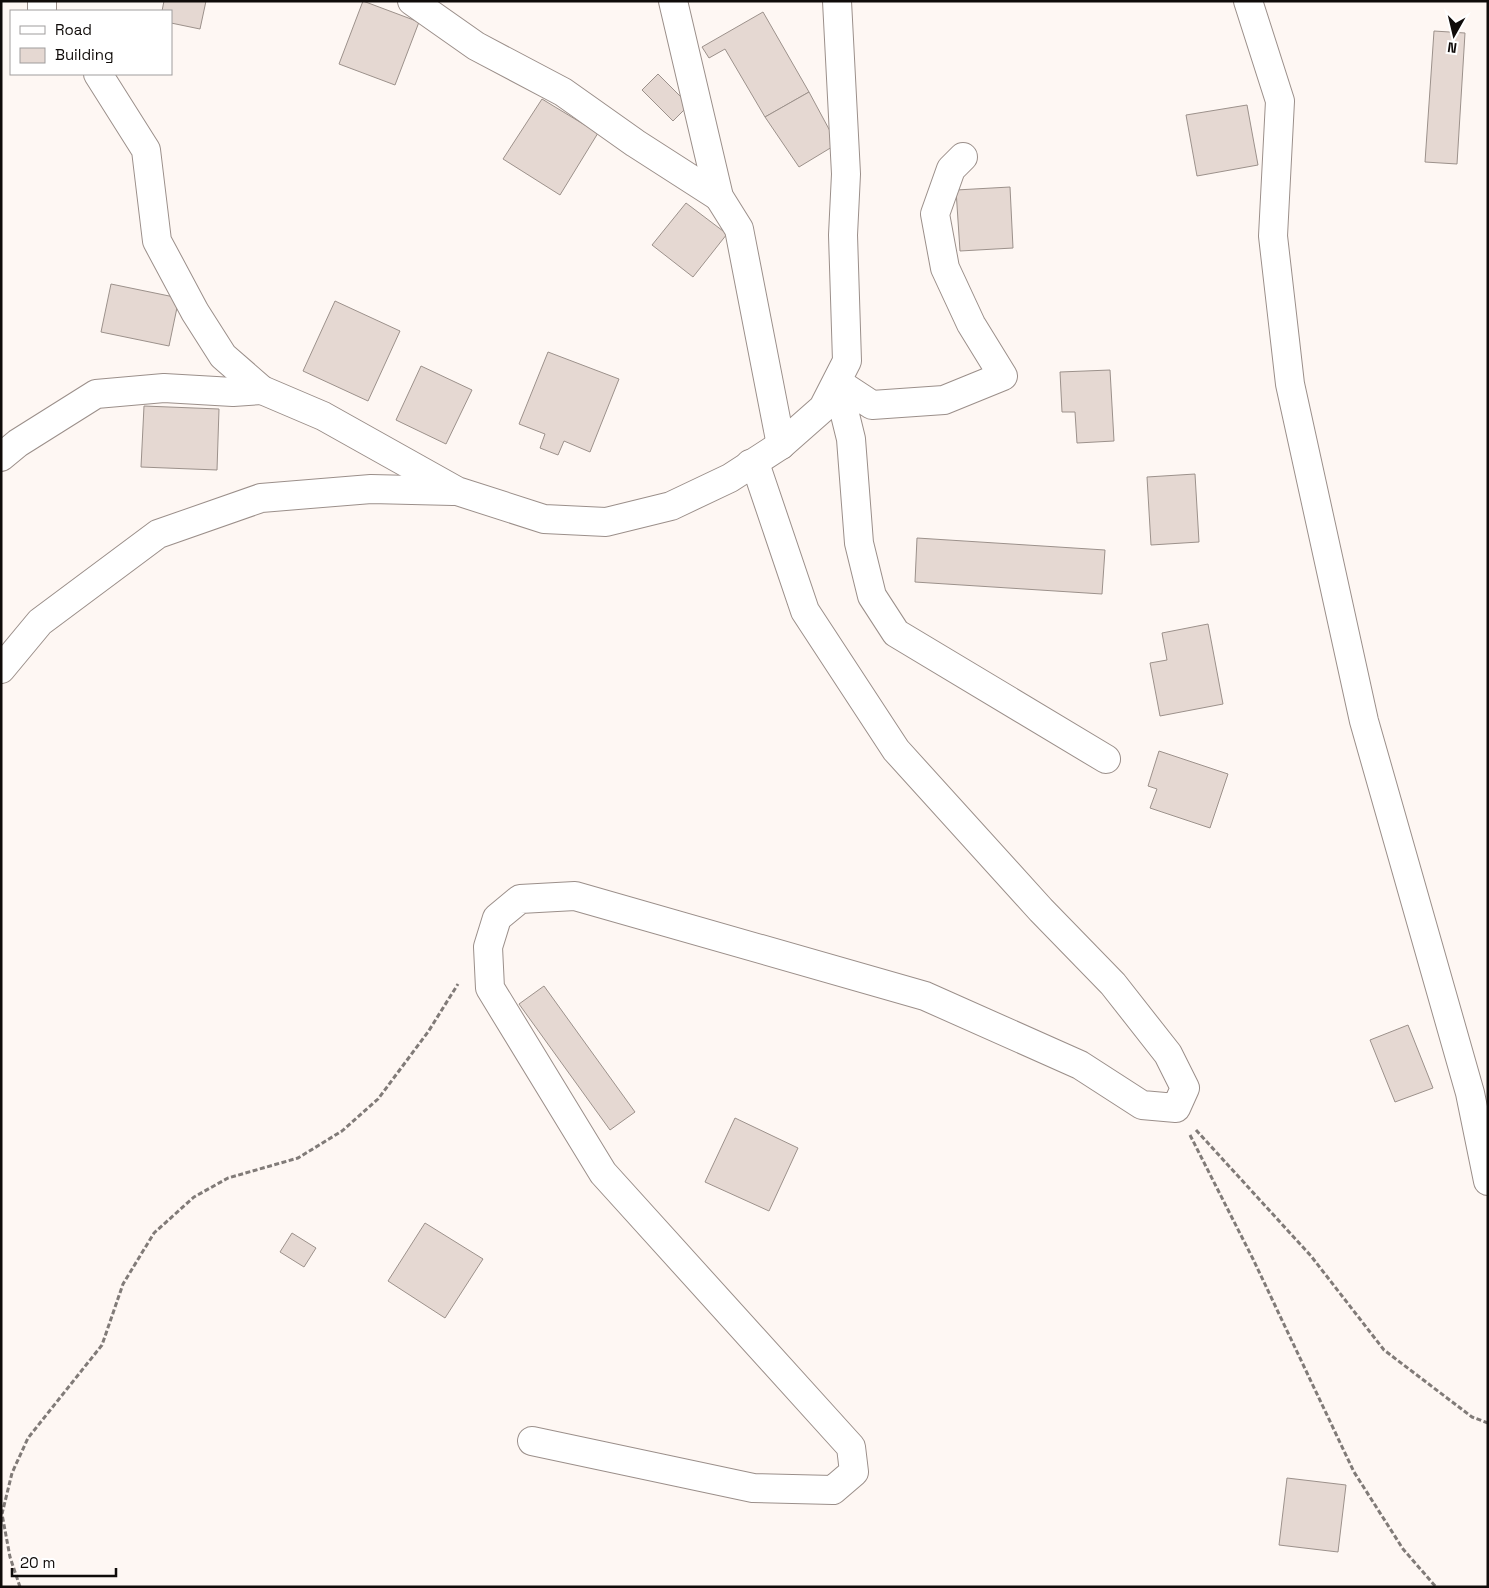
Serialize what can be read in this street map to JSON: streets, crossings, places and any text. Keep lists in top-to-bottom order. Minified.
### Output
{"legend":["Road","Building"],"scale_bar":"20 m","north":"bottom"}
